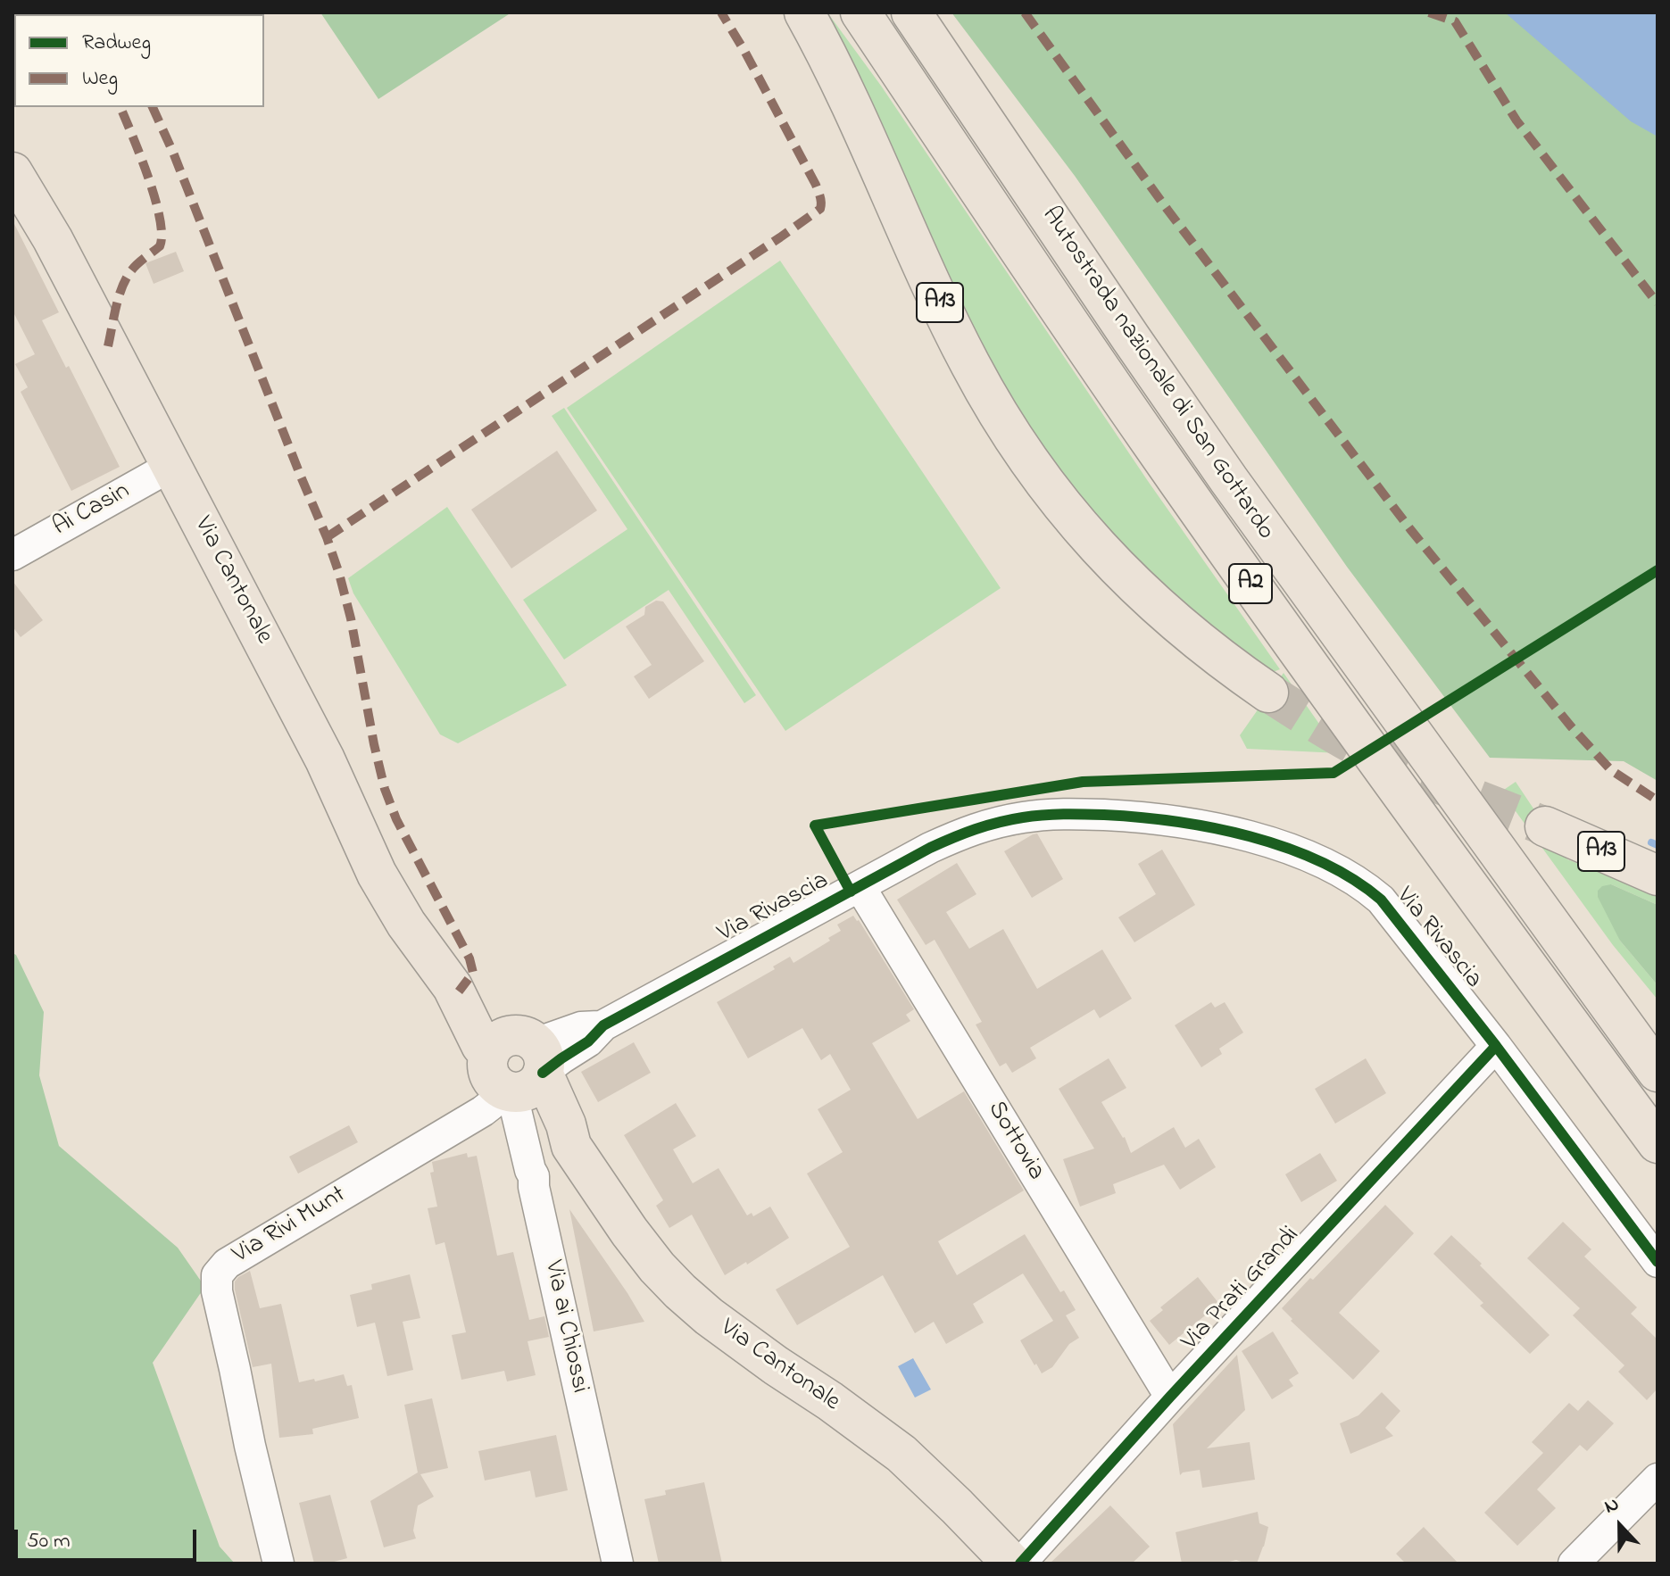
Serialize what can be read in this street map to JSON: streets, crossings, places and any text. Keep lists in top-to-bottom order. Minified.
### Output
{"streets":{"main road":["A13","Autostrada nazionale di San Gottardo","Via Cantonale","A2"],"street":["Ai Casin","Via Rivascia","Sottovia","Via Rivi Munt","Via Prati Grandi","Via ai Chiossi"]},"crossings":[["Autostrada nazionale di San Gottardo","A2"],["Ai Casin","Via Cantonale"],["Via Cantonale","Via Rivascia"],["Via Cantonale","Via Rivi Munt"],["Via Cantonale","Via ai Chiossi"],["Via Rivascia","Sottovia"],["Via Rivascia","Via Rivi Munt"],["Via Rivascia","Via Prati Grandi"],["Via Rivascia","Via ai Chiossi"],["Sottovia","Via Prati Grandi"],["Via Rivi Munt","Via ai Chiossi"]],"legend":["Radweg","Weg"],"scale_bar":"50 m","north":"top"}
